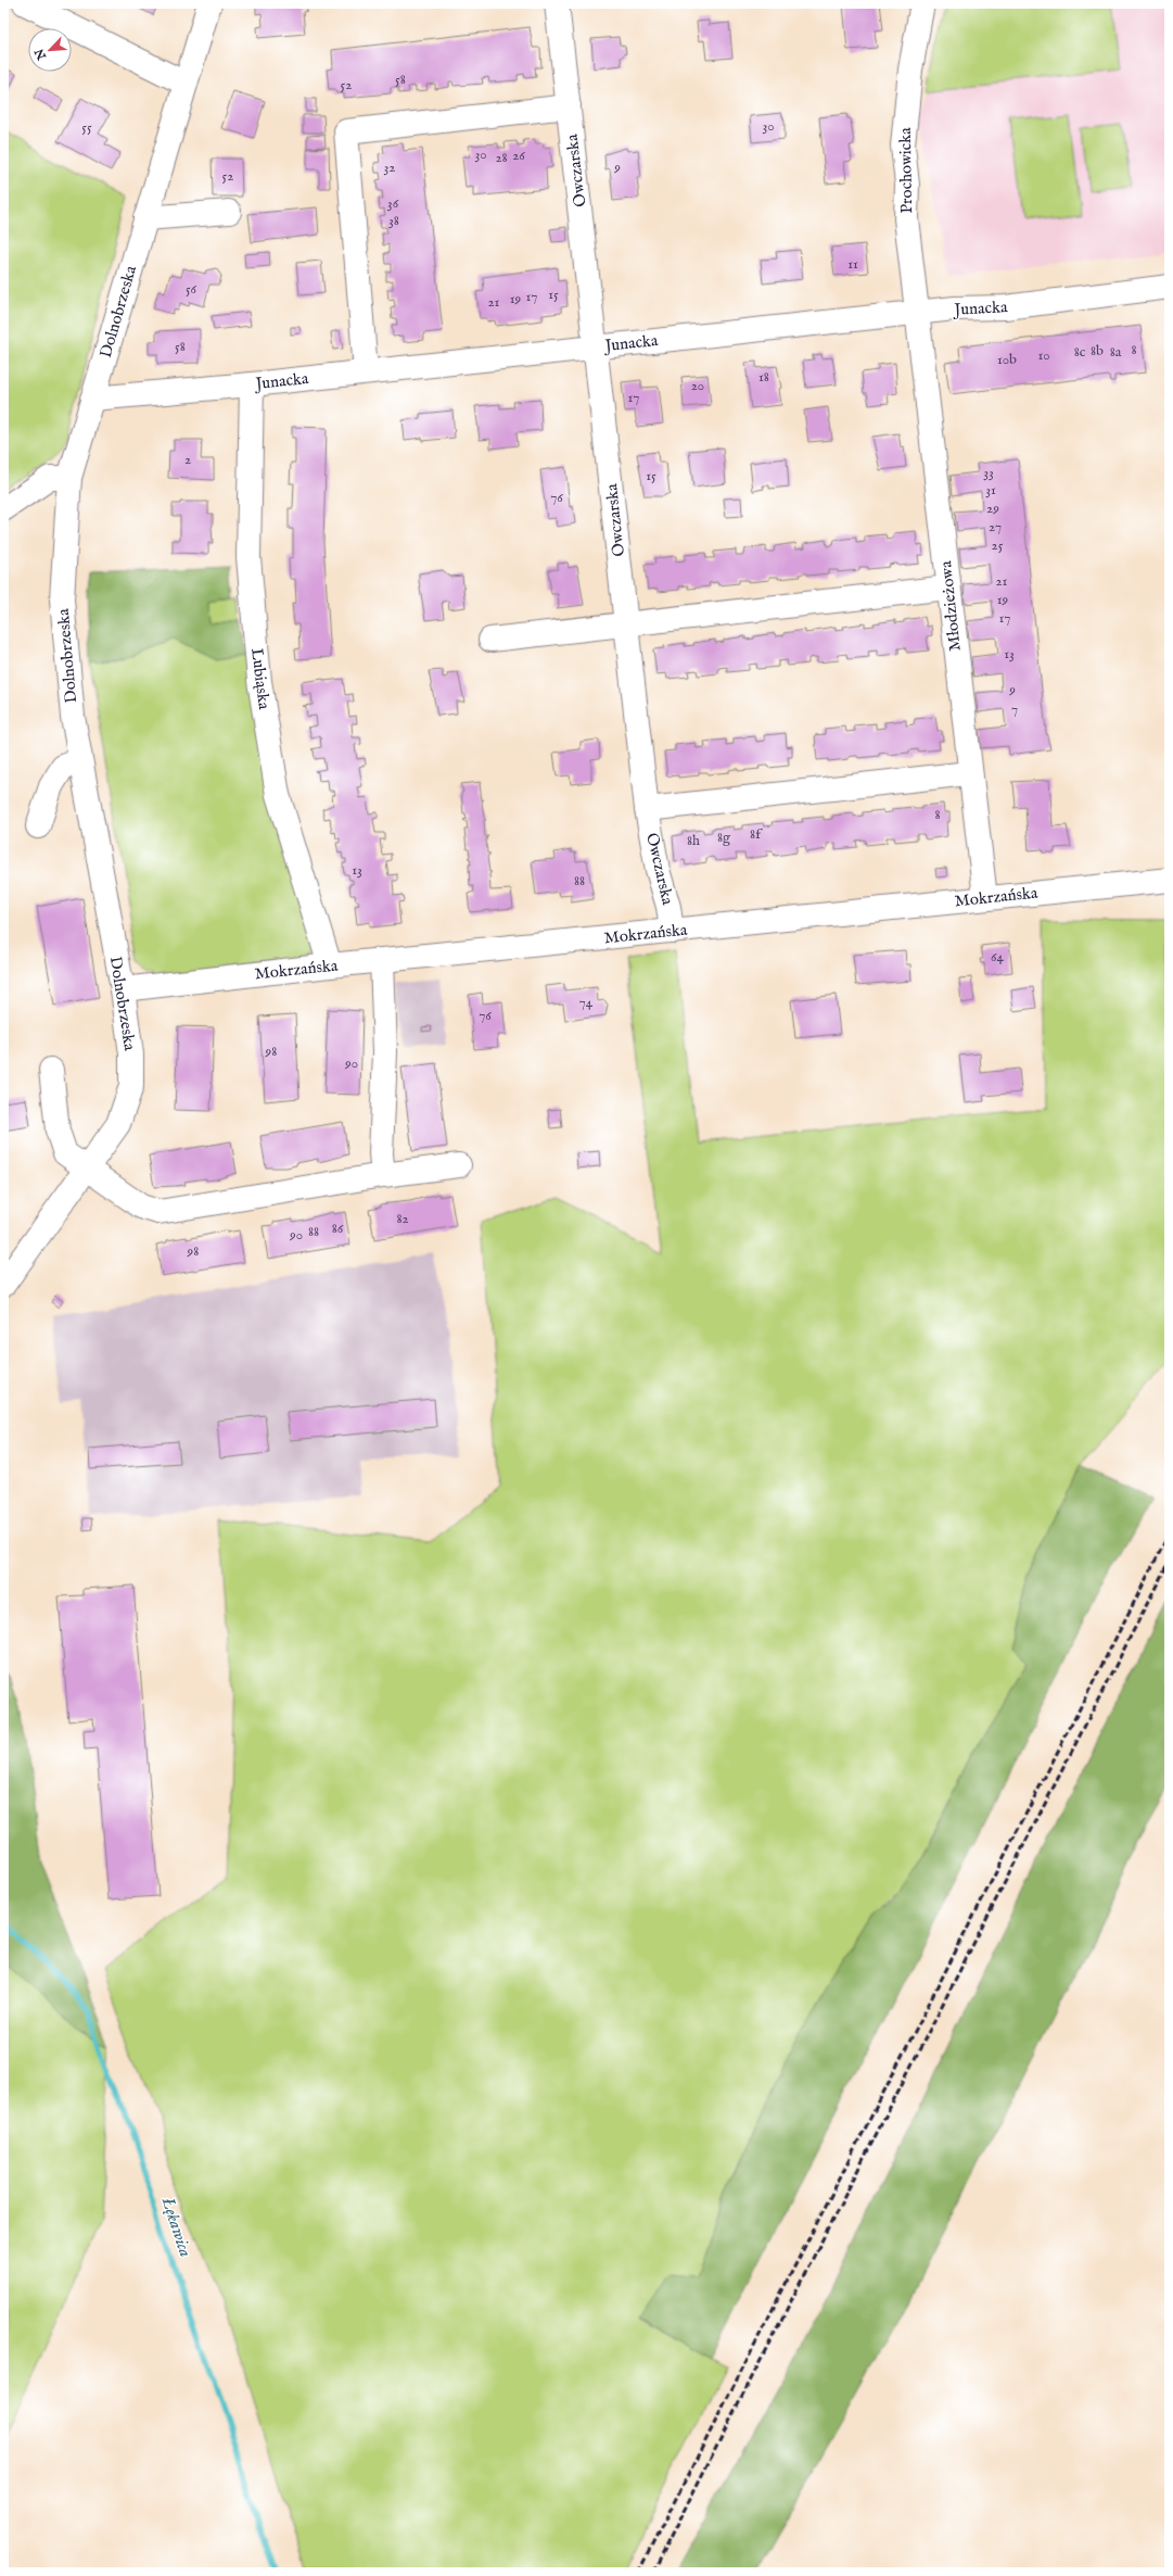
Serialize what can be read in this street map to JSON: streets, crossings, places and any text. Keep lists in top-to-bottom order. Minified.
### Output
{"streets":{"street":["Owczarska","Prochowicka","Junacka","Dolnobrzeska","Młodzieżowa","Lubiąska","Mokrzańska"]},"crossings":[["Owczarska","Junacka"],["Owczarska","Mokrzańska"],["Prochowicka","Junacka"],["Prochowicka","Młodzieżowa"],["Junacka","Dolnobrzeska"],["Junacka","Młodzieżowa"],["Junacka","Lubiąska"],["Dolnobrzeska","Mokrzańska"],["Młodzieżowa","Mokrzańska"],["Lubiąska","Mokrzańska"]],"water":["Łękawica"],"house_numbers":["58","52","30","55","30","26","28","32","9","52","36","38","11","56","15","17","19","21","58","8","8b","8c","8a","10","10b","18","20","17","2","33","15","31","76","29","27","25","21","19","17","13","9","7","8","8f","8g","8h","13","88","64","74","76","98","90","82","86","88","90","98"],"north":"bottom left"}
